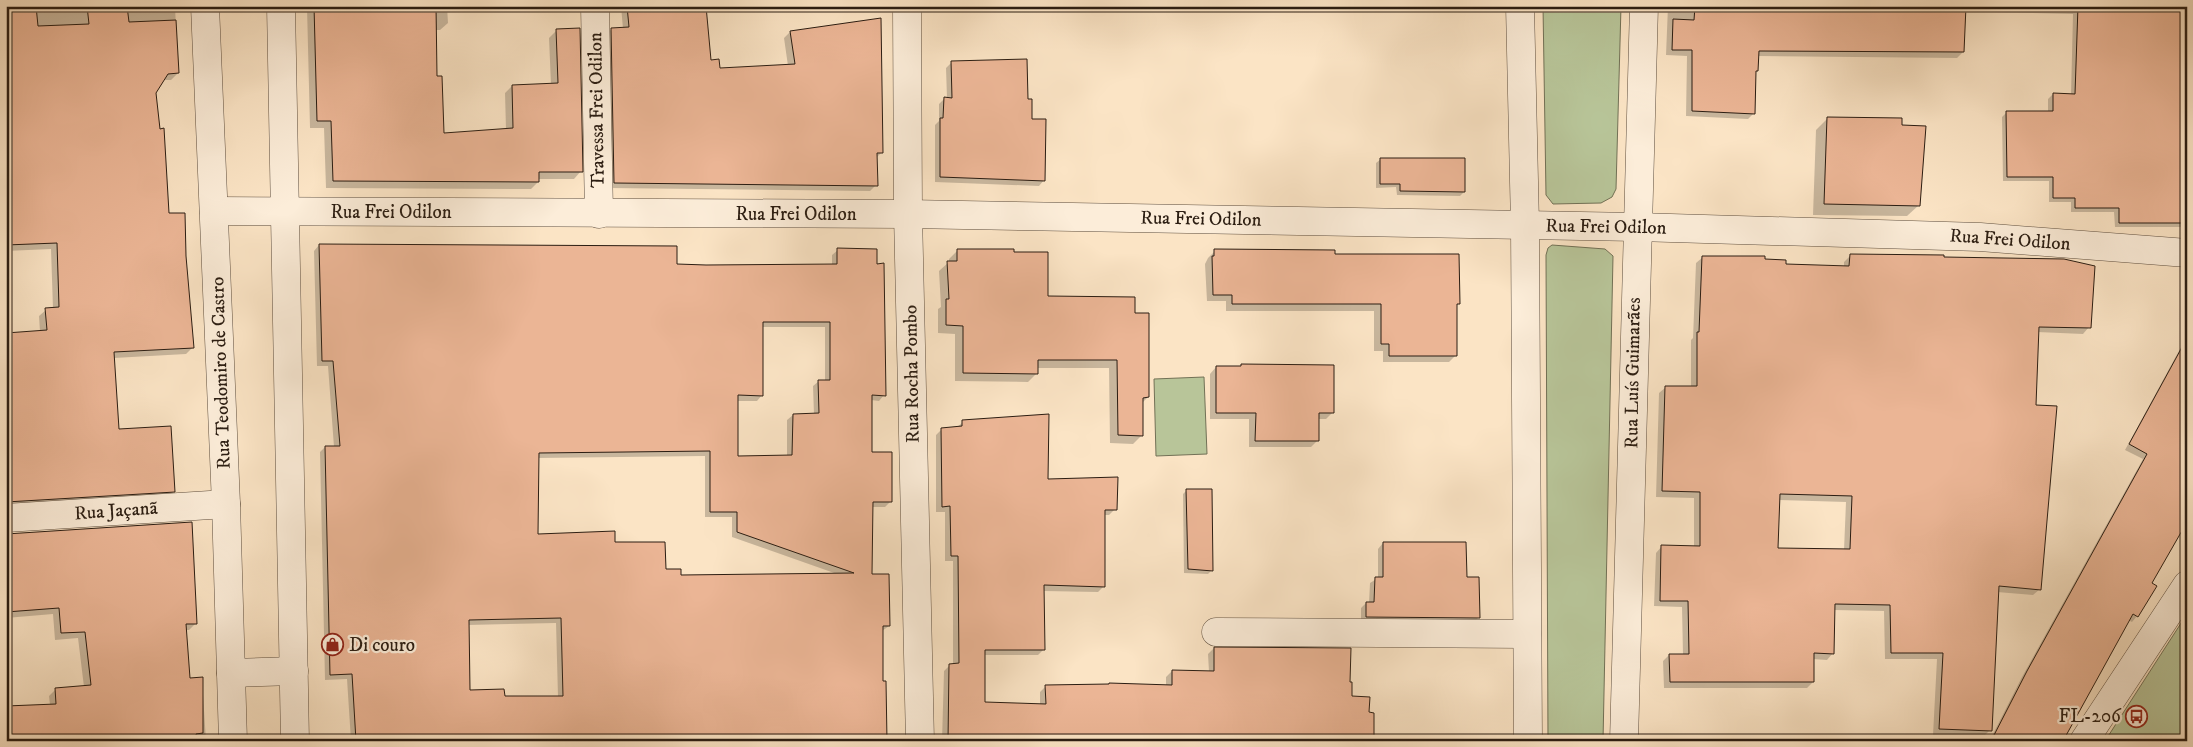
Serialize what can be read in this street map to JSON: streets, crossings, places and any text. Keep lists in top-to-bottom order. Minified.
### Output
{"streets":{"street":["Travessa Frei Odilon","Rua Frei Odilon","Rua Teodomiro de Castro","Rua Luís Guimarães","Rua Rocha Pombo","Rua Jaçanã"]},"crossings":[["Travessa Frei Odilon","Rua Frei Odilon"],["Rua Frei Odilon","Rua Teodomiro de Castro"],["Rua Frei Odilon","Rua Luís Guimarães"],["Rua Frei Odilon","Rua Rocha Pombo"],["Rua Teodomiro de Castro","Rua Jaçanã"]],"places":{"shop":["Di couro"],"bus stop":["FL-206"]}}
